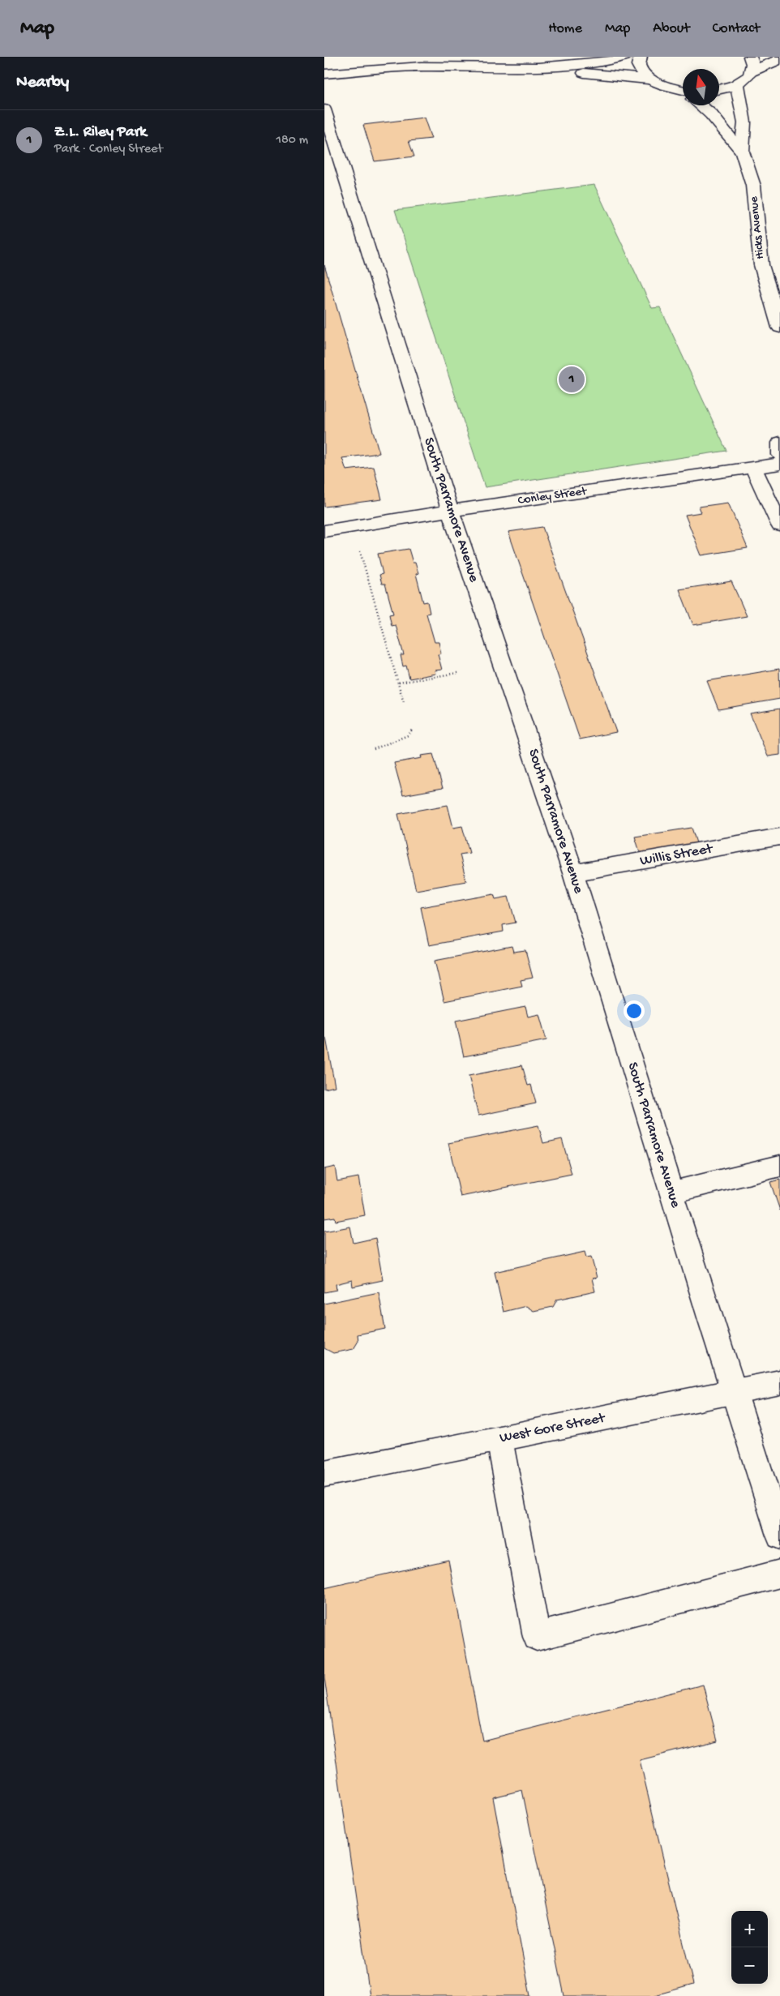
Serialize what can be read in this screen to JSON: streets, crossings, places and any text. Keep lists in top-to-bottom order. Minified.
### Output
{"streets":{"street":["Hicks Avenue","Conley Street","South Parramore Avenue","Willis Street","West Gore Street"]},"crossings":[["Conley Street","South Parramore Avenue"],["South Parramore Avenue","Willis Street"],["South Parramore Avenue","West Gore Street"]],"north":"top","page":{"header":"Map","nav":["Home","Map","About","Contact"],"heading":"Nearby","list":[{"mark":"1","name":"Z.L. Riley Park","note":"Park · Conley Street","value":"180 m"}],"pins":"1","map_buttons":["+","−"]}}
